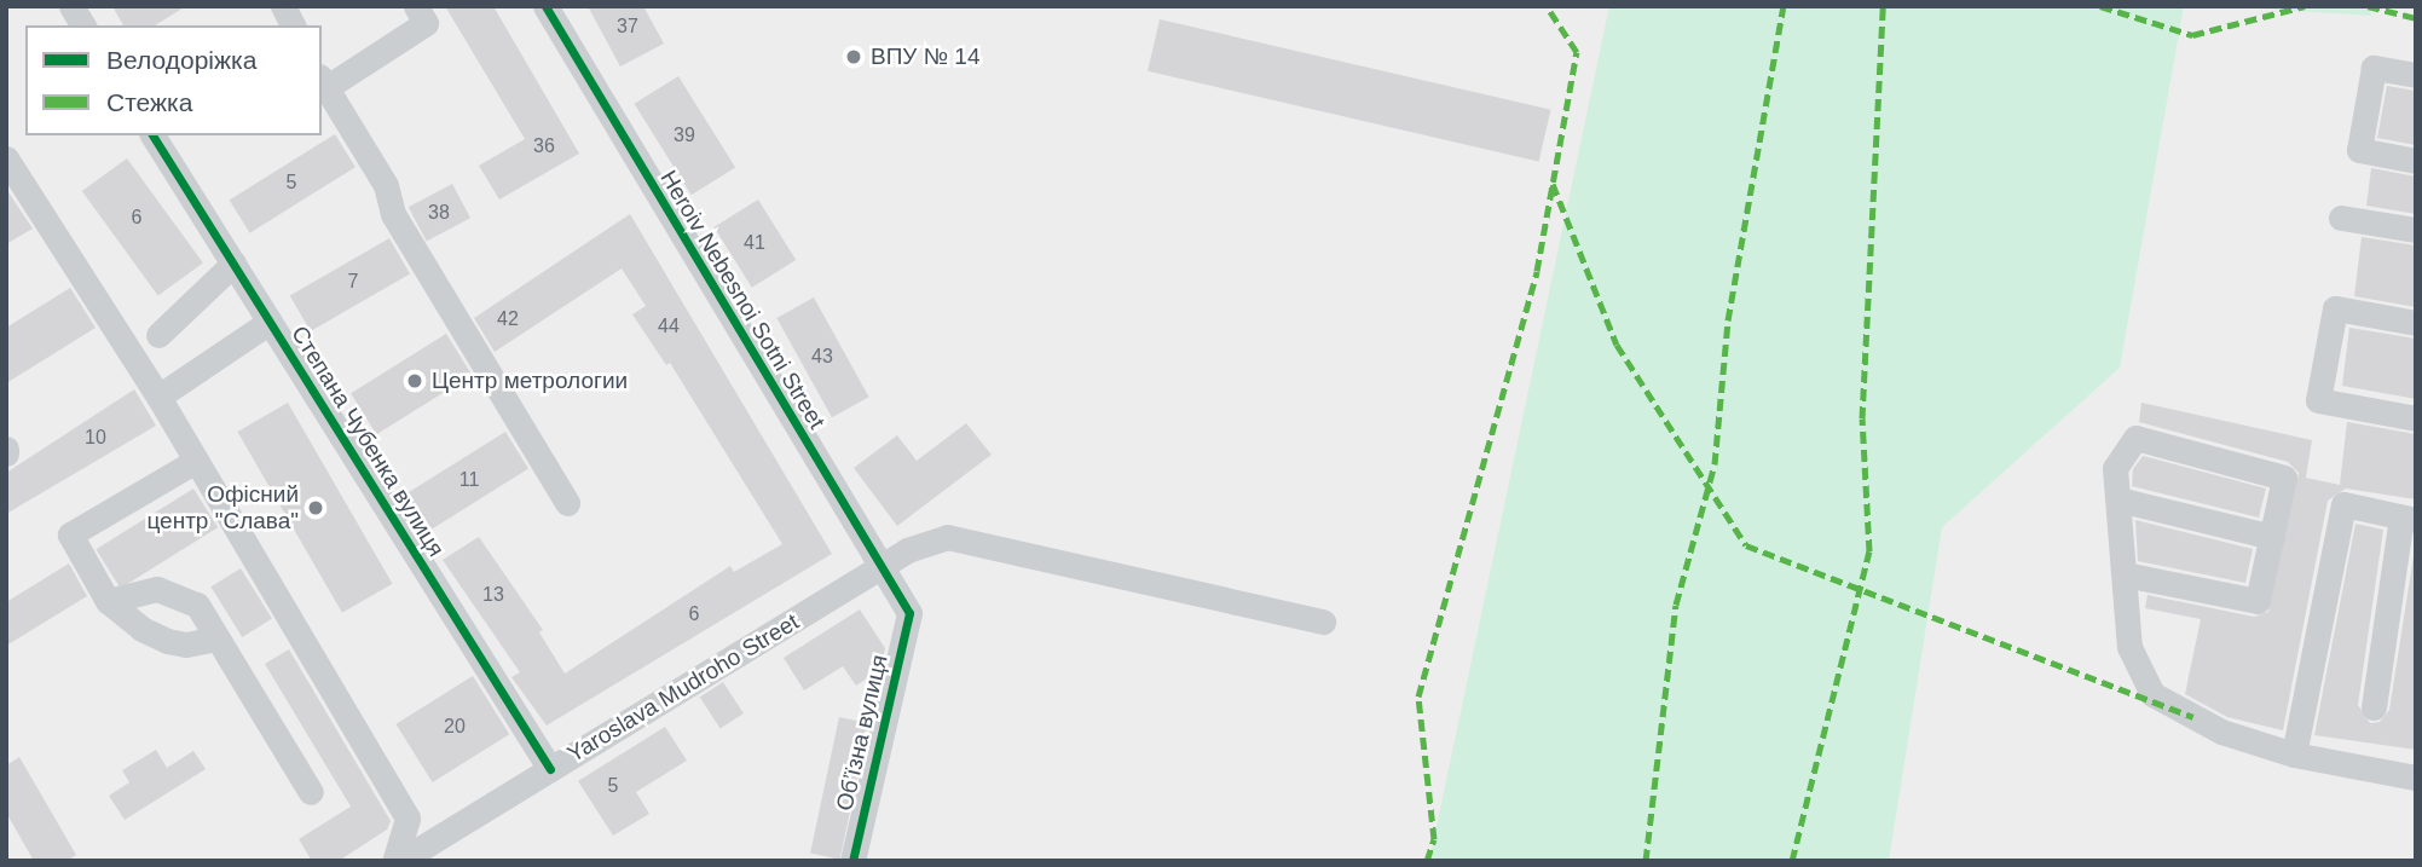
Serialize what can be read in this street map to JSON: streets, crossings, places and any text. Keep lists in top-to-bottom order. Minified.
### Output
{"streets":{"street":["Heroiv Nebesnoi Sotni Street","Степана Чубенка вулиця","Yaroslava Mudroho Street","Об’їзна вулиця"]},"crossings":[["Heroiv Nebesnoi Sotni Street","Yaroslava Mudroho Street"],["Heroiv Nebesnoi Sotni Street","Об’їзна вулиця"],["Степана Чубенка вулиця","Yaroslava Mudroho Street"]],"places":["ВПУ № 14","Центр метрологии","Офісний центр \"Слава\""],"house_numbers":["37","39","36","5","38","6","41","7","42","44","43","10","11","13","6","20","5"],"legend":["Велодоріжка","Стежка"]}
